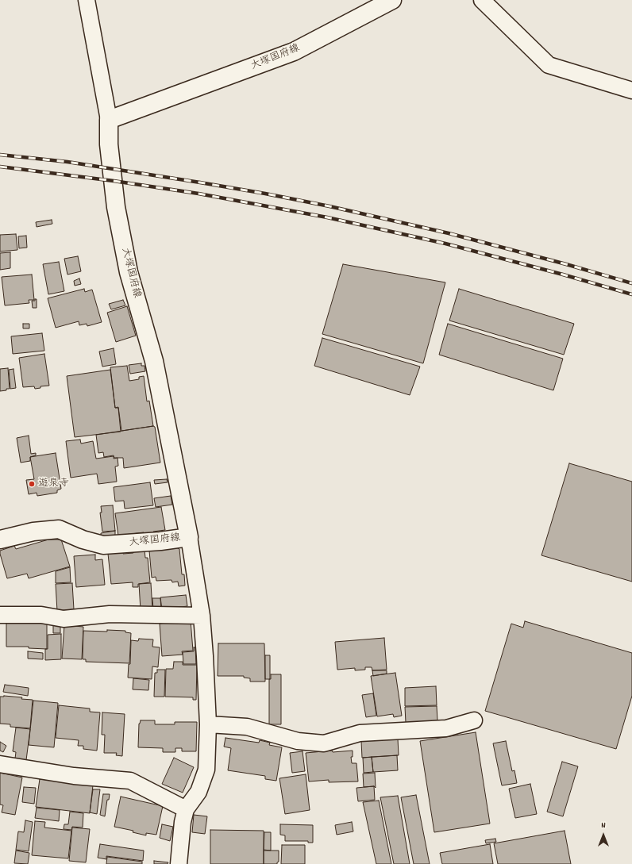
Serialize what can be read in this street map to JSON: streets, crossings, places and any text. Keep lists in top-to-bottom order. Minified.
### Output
{"streets":{"main road":["大塚国府線"]},"places":["遊泉寺"],"north":"top"}
